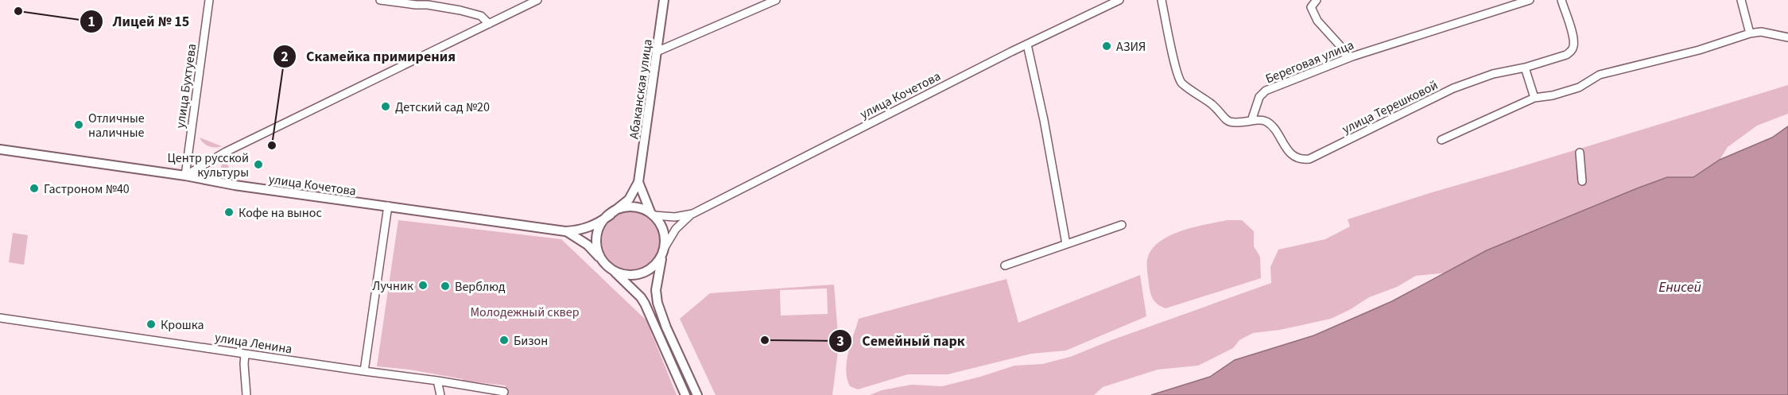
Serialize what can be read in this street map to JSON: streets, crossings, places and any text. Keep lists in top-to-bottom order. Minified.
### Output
{"streets":{"main road":["Абаканская улица","улица Кочетова"],"street":["Береговая улица","улица Бухтуева","улица Терешковой","улица Ленина"]},"crossings":[["Береговая улица","улица Терешковой"],["улица Бухтуева","улица Кочетова"],["Абаканская улица","улица Кочетова"]],"water":["Енисей"],"parks":["Молодежный сквер"],"places":["Лицей № 15","АЗИЯ","Детский сад №20","Отличные наличные","Скамейка примирения","Центр русской культуры","Гастроном №40","Кофе на вынос","Лучник","Верблюд","Крошка","Бизон","Семейный парк"]}
